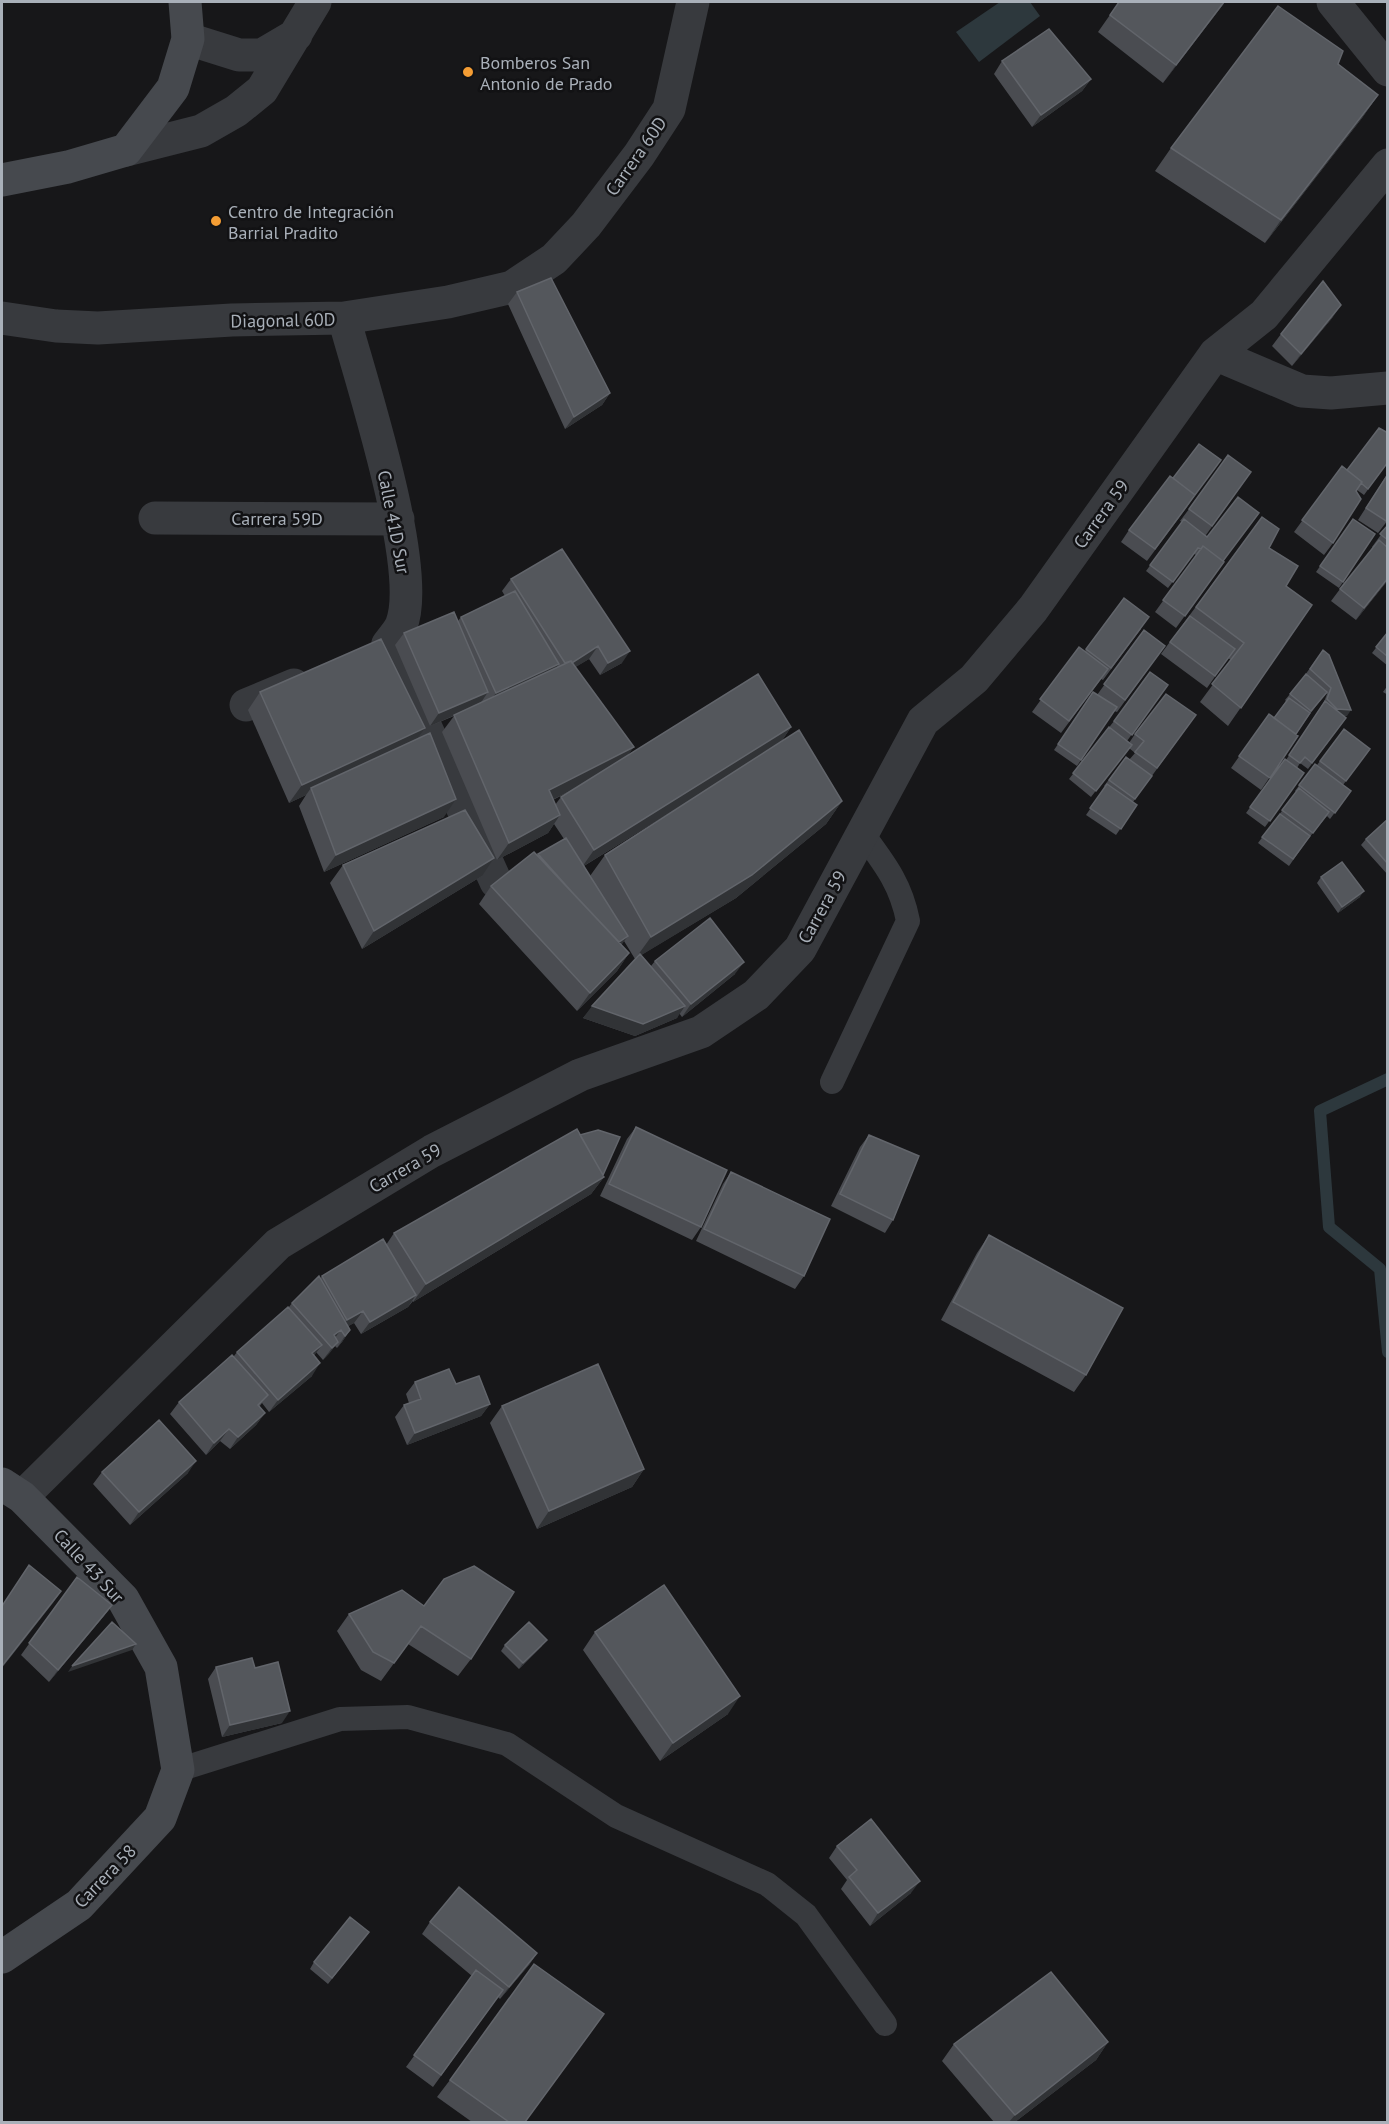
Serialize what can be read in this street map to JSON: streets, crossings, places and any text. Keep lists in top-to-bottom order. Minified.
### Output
{"streets":{"main road":["Calle 43 Sur","Carrera 58"],"street":["Carrera 60D","Diagonal 60D","Carrera 59","Carrera 59D","Calle 41D Sur"]},"crossings":[["Carrera 60D","Diagonal 60D"],["Diagonal 60D","Calle 41D Sur"],["Carrera 59","Calle 43 Sur"],["Carrera 59D","Calle 41D Sur"],["Calle 43 Sur","Carrera 58"]],"places":["Bomberos San Antonio de Prado","Centro de Integración Barrial Pradito"]}
